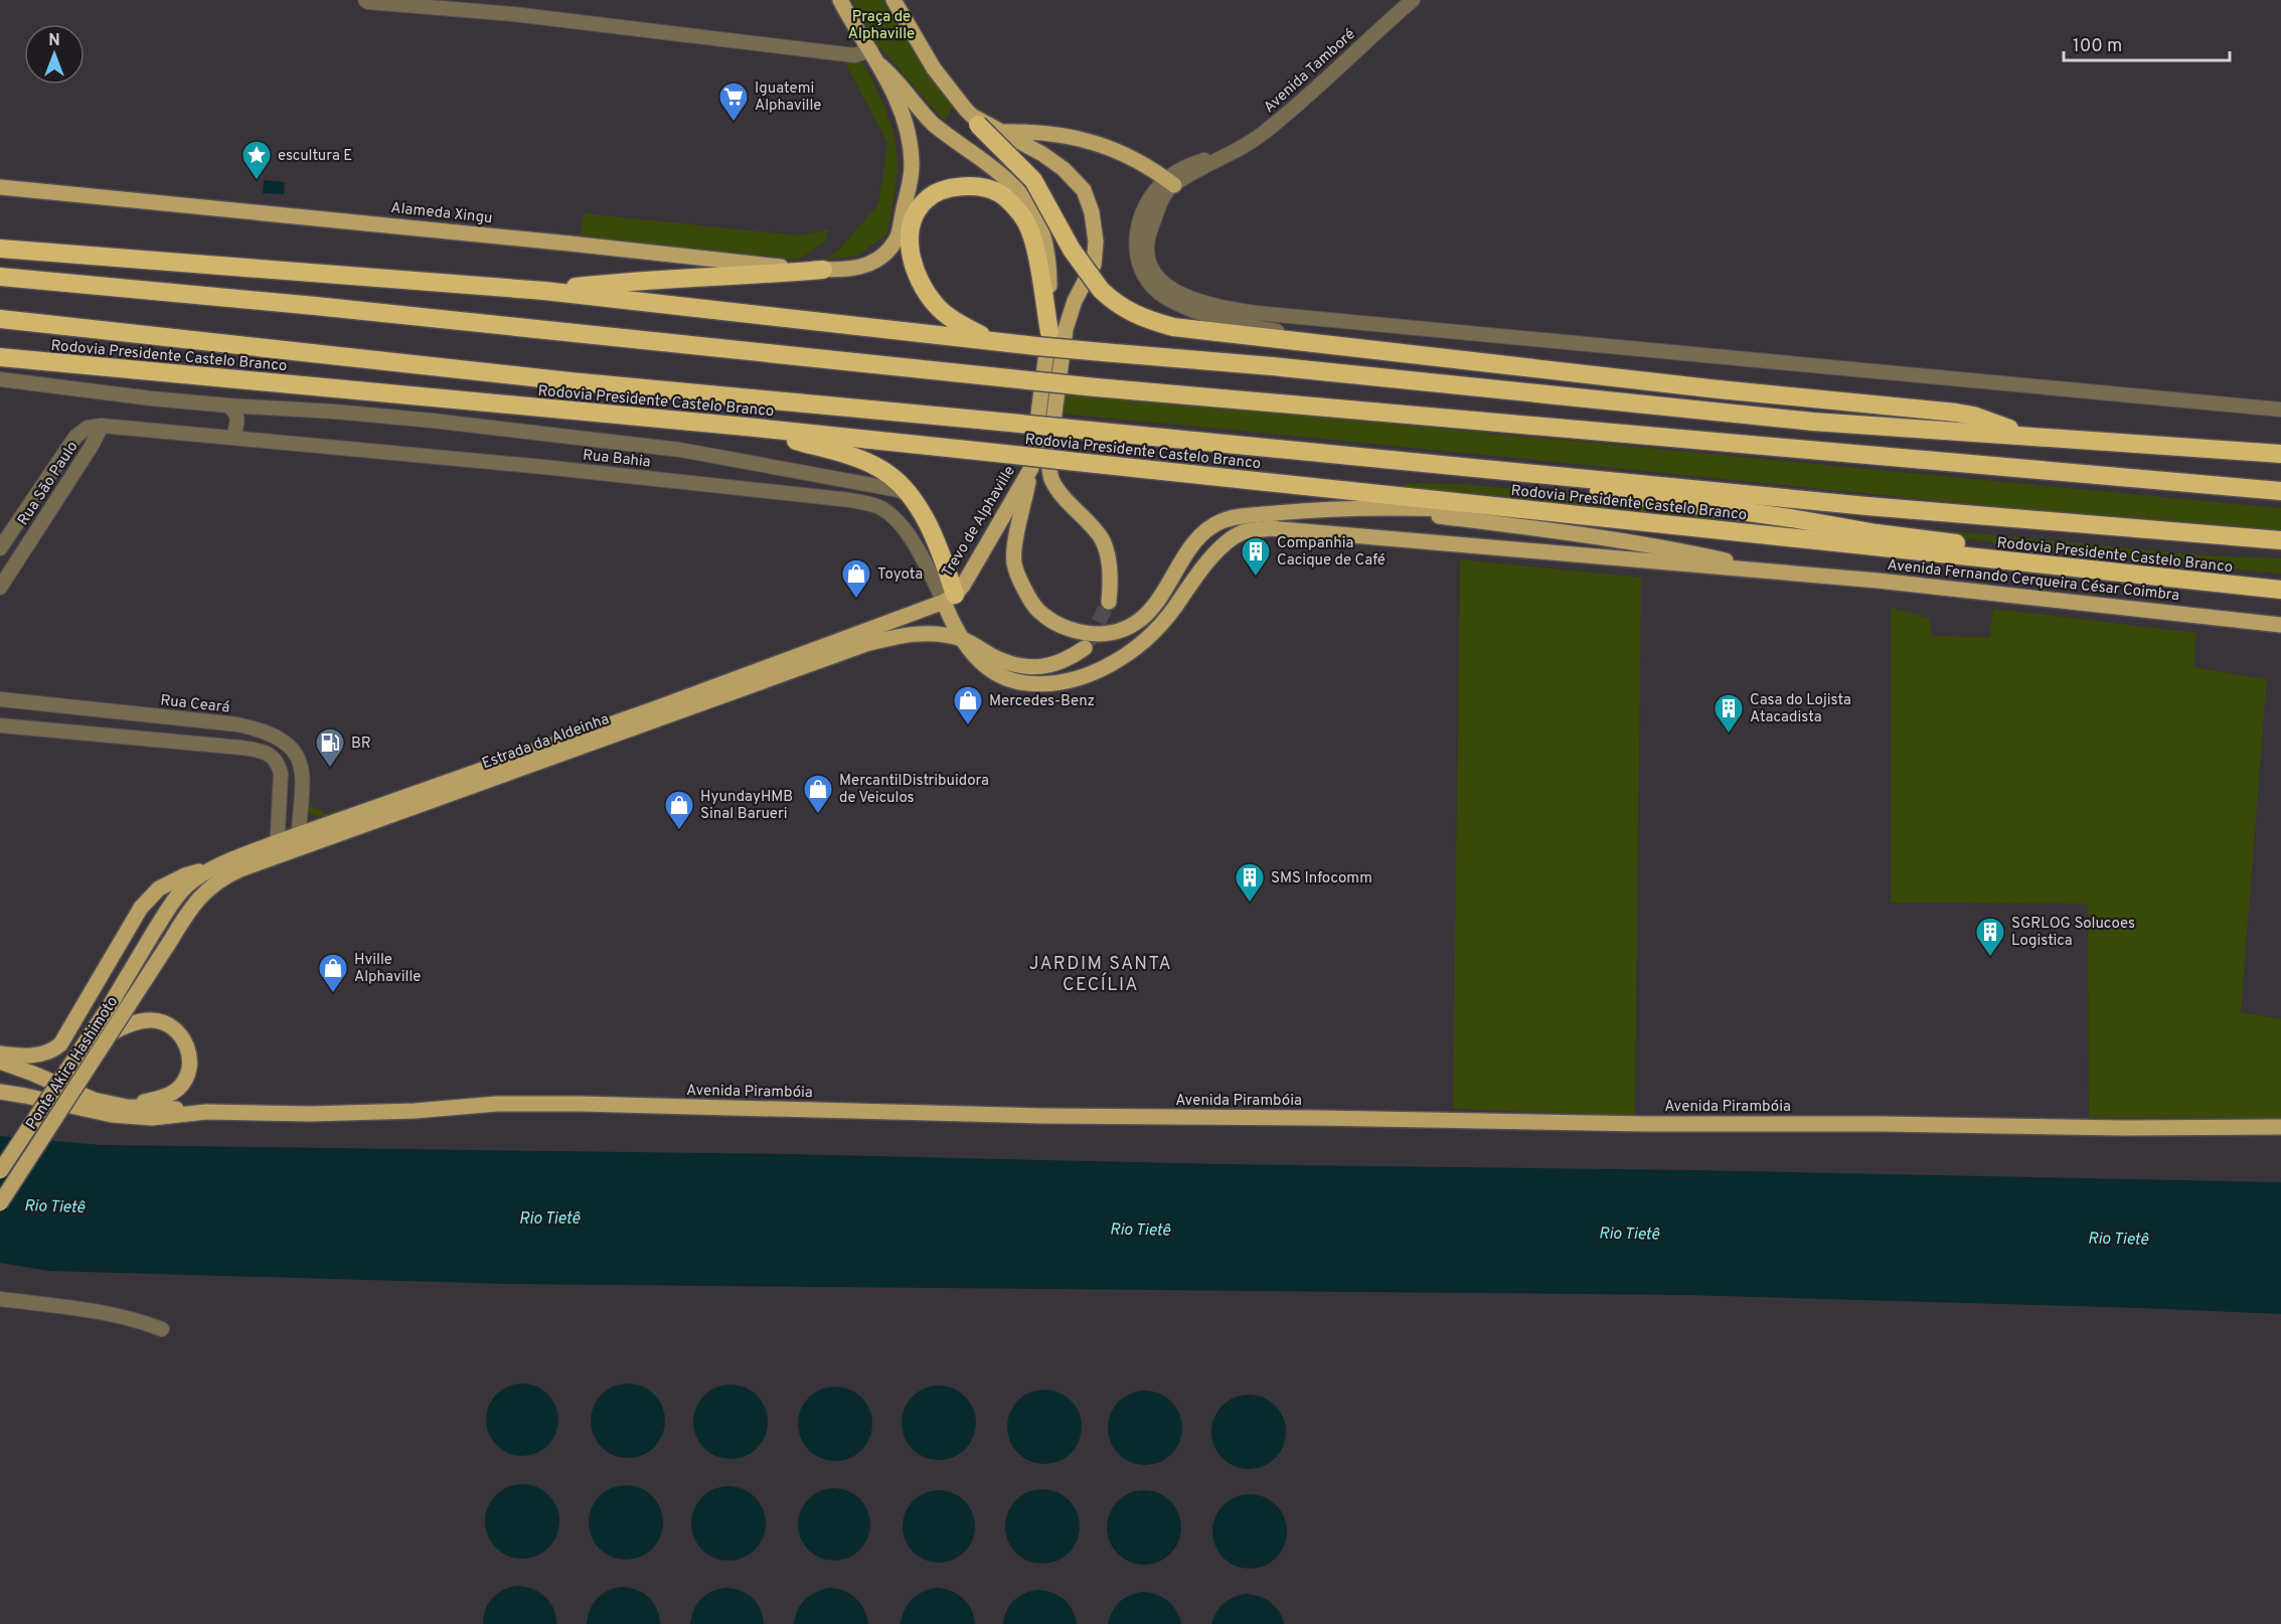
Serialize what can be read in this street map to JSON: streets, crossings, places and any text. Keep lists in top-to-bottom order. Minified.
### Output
{"streets":{"highway":["Rodovia Presidente Castelo Branco"],"main road":["Alameda Xingu","Trevo de Alphaville","Avenida Fernando Cerqueira César Coimbra","Estrada da Aldeinha","Ponte Akira Hashimoto","Avenida Pirambóia"],"street":["Avenida Tamboré","Rua Bahia","Rua São Paulo","Rua Ceará"]},"crossings":[["Alameda Xingu","Trevo de Alphaville"],["Rua Bahia","Rua São Paulo"],["Rua Bahia","Trevo de Alphaville"],["Rua Bahia","Estrada da Aldeinha"],["Trevo de Alphaville","Estrada da Aldeinha"],["Rua Ceará","Estrada da Aldeinha"],["Estrada da Aldeinha","Ponte Akira Hashimoto"]],"districts":["JARDIM SANTA CECÍLIA"],"water":["Rio Tietê"],"parks":["Praça de Alphaville"],"places":{"supermarket":["Iguatemi Alphaville"],"place":["escultura E"],"building":["Companhia Cacique de Café","Casa do Lojista Atacadista","SMS Infocomm","SGRLOG Solucoes Logistica"],"shop":["Toyota","Mercedes-Benz","MercantilDistribuidora de Veiculos","HyundayHMB Sinal Barueri","Hville Alphaville"],"fuel station":["BR"]},"scale_bar":"100 m","north":"top"}
